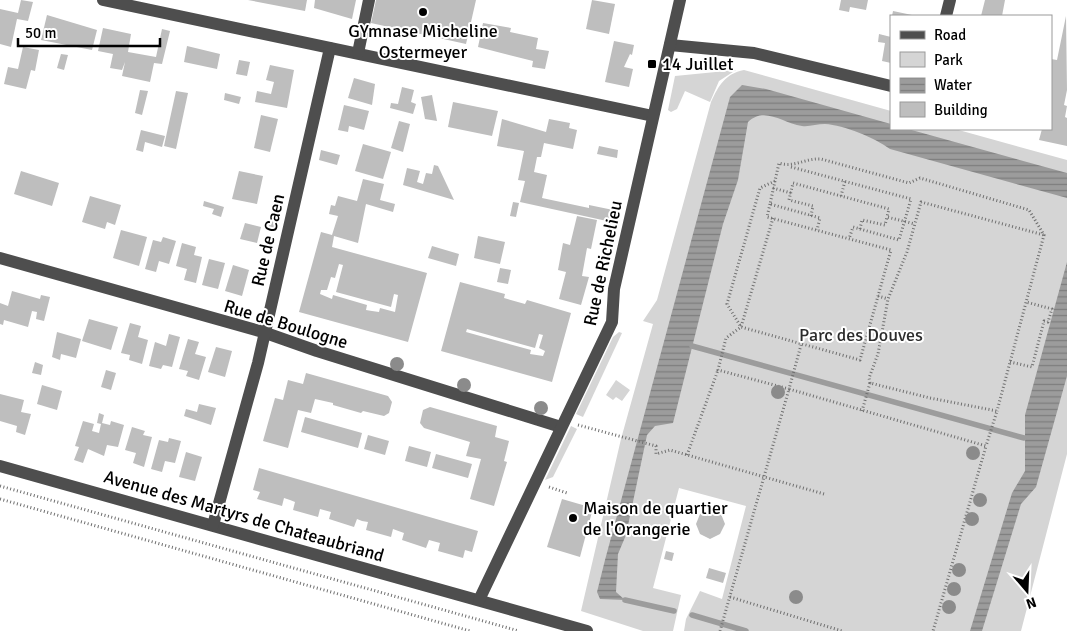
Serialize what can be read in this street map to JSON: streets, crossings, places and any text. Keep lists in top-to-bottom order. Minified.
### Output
{"streets":{"street":["Rue de Caen","Rue de Richelieu","Rue de Boulogne","Avenue des Martyrs de Chateaubriand"]},"crossings":[["Rue de Caen","Rue de Boulogne"],["Rue de Caen","Avenue des Martyrs de Chateaubriand"],["Rue de Richelieu","Rue de Boulogne"],["Rue de Richelieu","Avenue des Martyrs de Chateaubriand"]],"parks":["Parc des Douves"],"places":{"other":["GYmnase Micheline Ostermeyer","Maison de quartier de l'Orangerie"],"transit":["14 Juillet"]},"legend":["Road","Park","Water","Building"],"scale_bar":"50 m","north":"bottom"}
